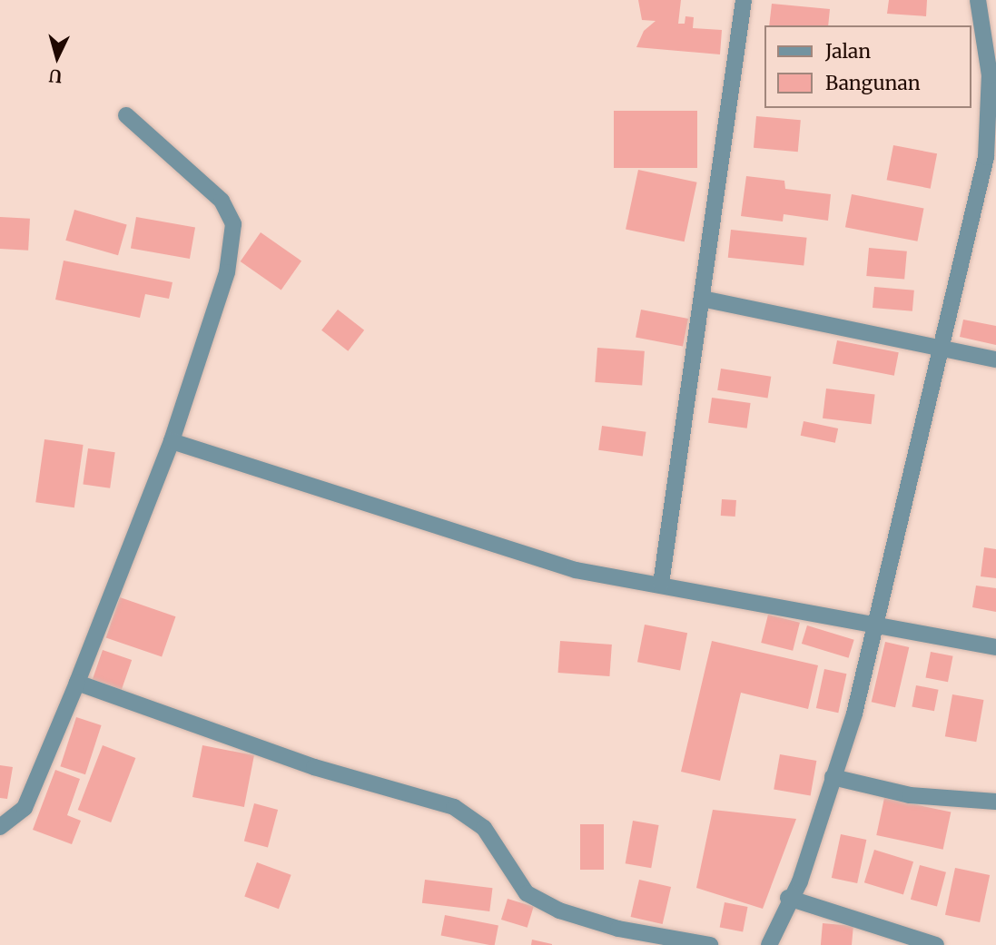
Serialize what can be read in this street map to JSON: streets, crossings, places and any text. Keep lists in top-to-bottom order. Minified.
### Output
{"legend":["Jalan","Bangunan"],"north":"bottom"}
